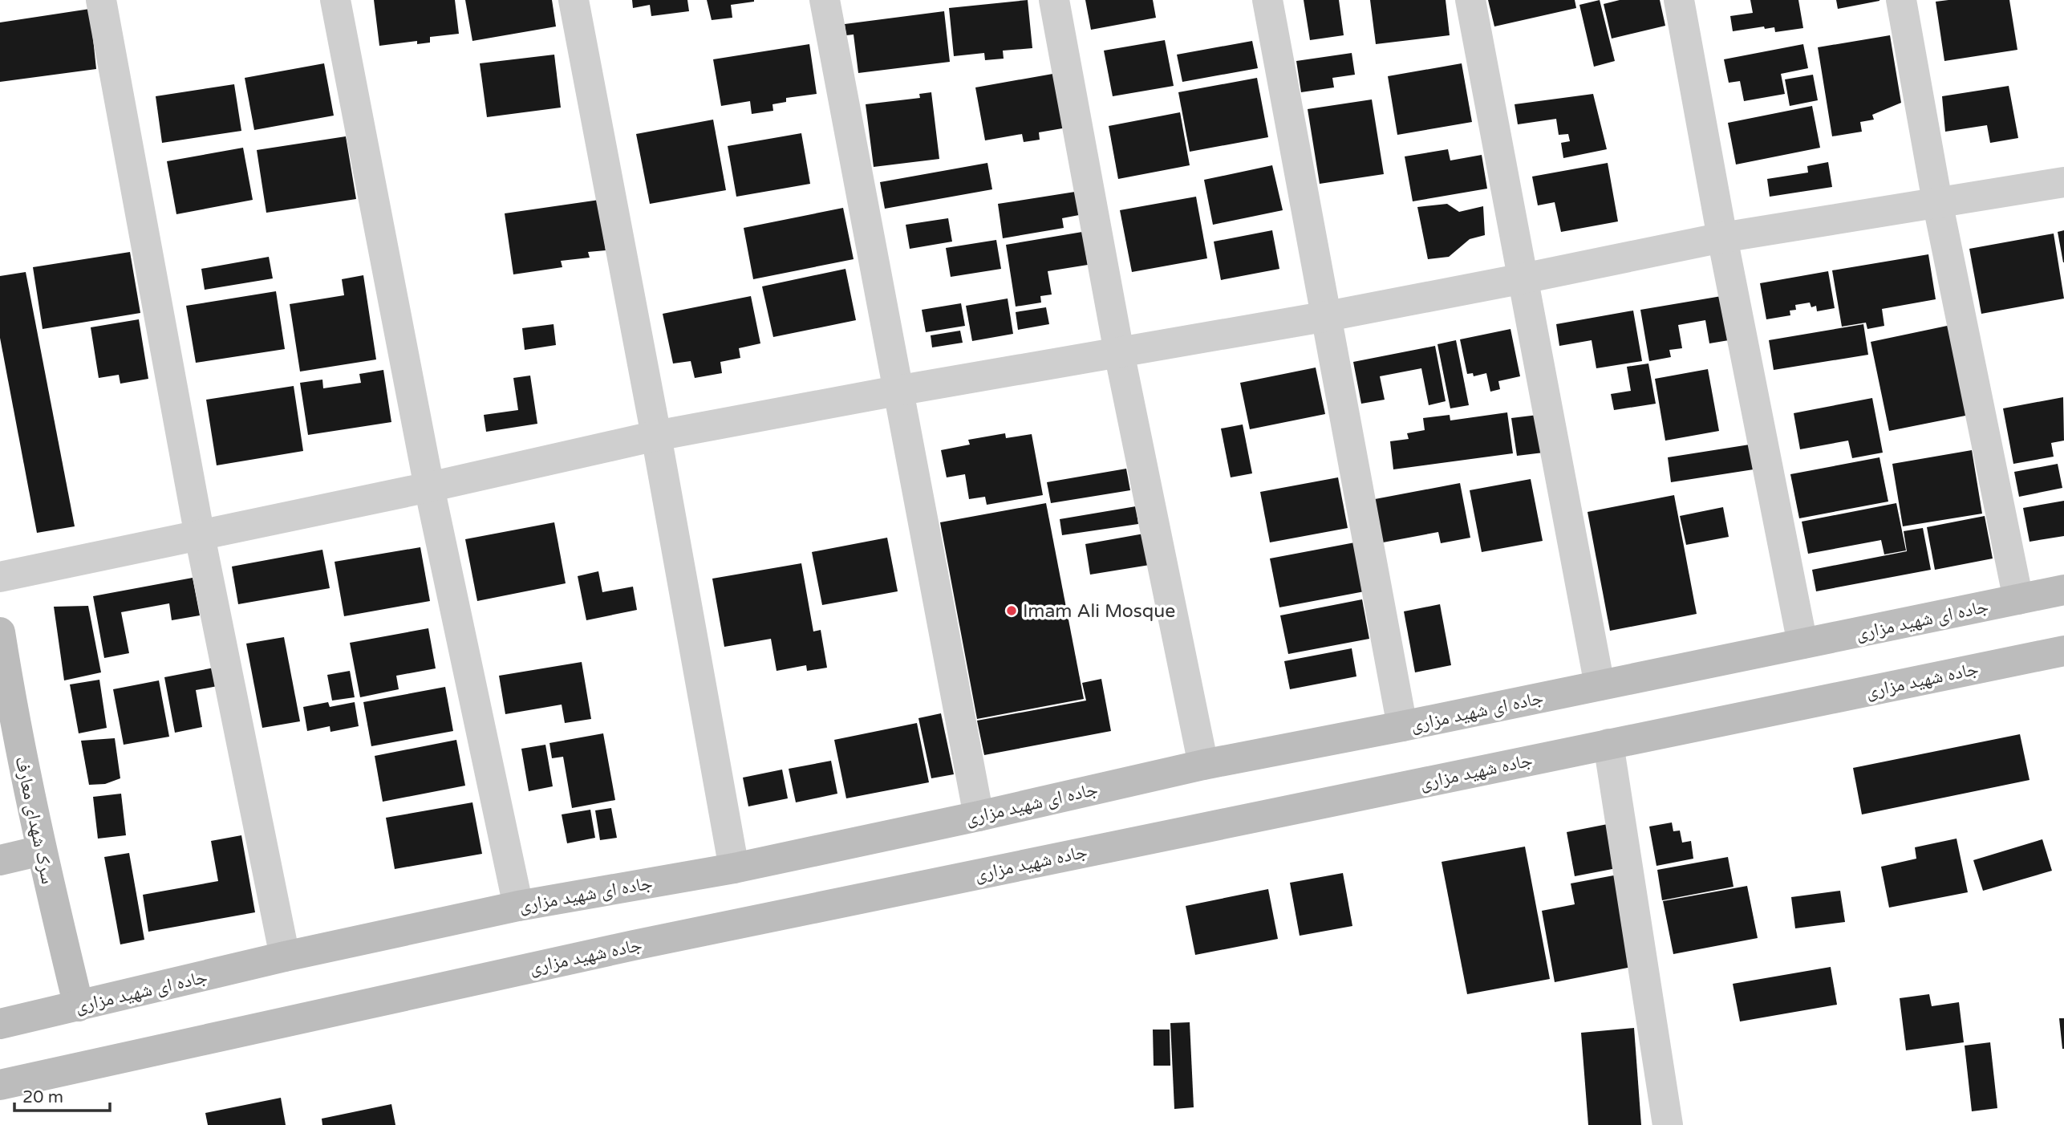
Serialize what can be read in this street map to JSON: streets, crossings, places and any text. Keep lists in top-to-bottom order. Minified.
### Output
{"streets":{"main road":["جاده ای شهید مزاری","جاده شهید مزاری","سرک شهدای معارف"]},"crossings":[["جاده ای شهید مزاری","سرک شهدای معارف"]],"places":["Imam Ali Mosque"],"scale_bar":"20 m"}
